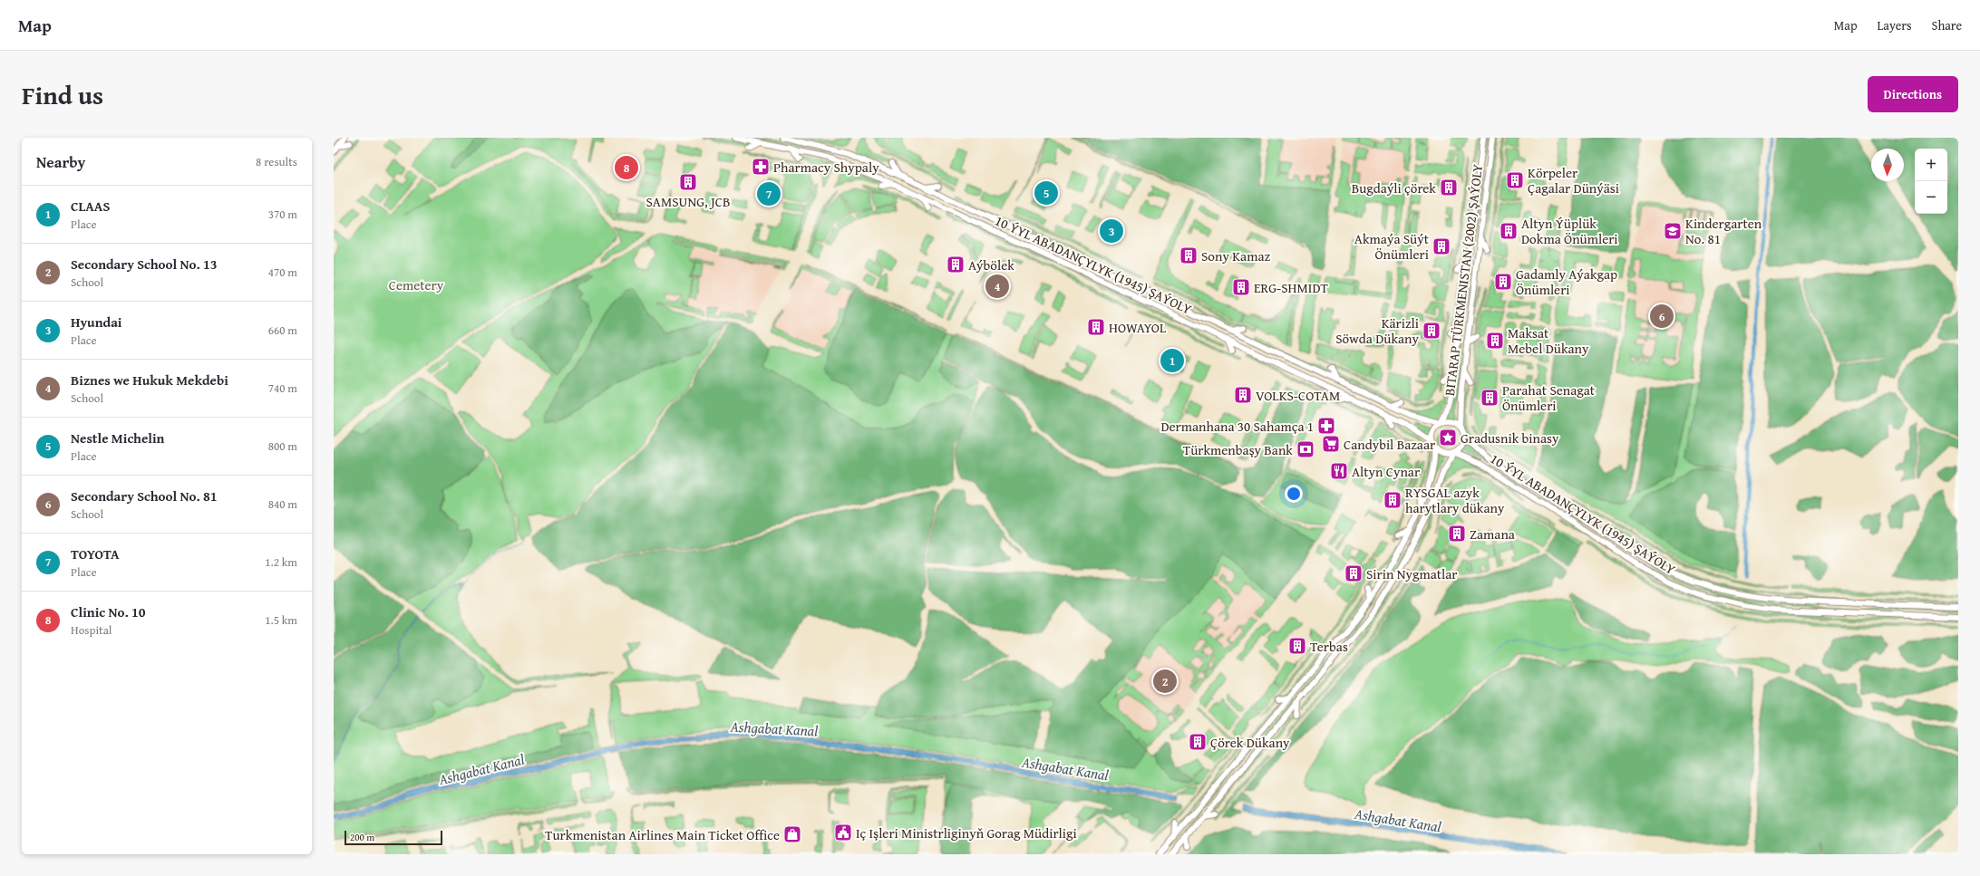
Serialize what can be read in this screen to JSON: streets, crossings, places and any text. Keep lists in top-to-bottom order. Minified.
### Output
{"streets":{"main road":["10 ÝYL ABADANÇYLYK (1945) ŞAÝOLY","BITARAP TÜRKMENISTAN (2002) ŞAÝOLY"]},"crossings":[["10 ÝYL ABADANÇYLYK (1945) ŞAÝOLY","BITARAP TÜRKMENISTAN (2002) ŞAÝOLY"]],"water":["Ashgabat Kanal"],"parks":["Cemetery"],"places":{"pharmacy":["Pharmacy Shypaly","Dermanhana 30 Sahamça 1"],"building":["Körpeler Çagalar Dünýäsi","SAMSUNG, JCB","Bugdaýli çörek","Altyn Ýüplük Dokma Önümleri","Akmaýa Süýt Önümleri","Sony Kamaz","Aýbölek","Gadamly Aýakgap Önümleri","ERG-SHMIDT","HOWAYOL","Kärizli Söwda Dükany","Maksat Mebel Dükany","VOLKS-COTAM","Parahat Senagat Önümleri","RYSGAL azyk harytlary dükany","Zamana","Sirin Nygmatlar","Terbas","Çörek Dükany"],"school or university":["Kindergarten No. 81"],"place":["Gradusnik binasy"],"supermarket":["Candybil Bazaar"],"bank":["Türkmenbaşy Bank"],"restaurant":["Altyn Cynar"],"public building":["Iç Işleri Ministrliginyň Gorag Müdirligi"],"shop":["Turkmenistan Airlines Main Ticket Office"]},"scale_bar":"200 m","north":"bottom","page":{"header":"Map","nav":["Map","Layers","Share"],"title":"Find us","buttons":"Directions","heading":["Nearby","8 results"],"map_buttons":["+","−"],"pins":["8","5","7","3","4","6","1","2"],"list":[{"mark":"1","name":"CLAAS","note":"Place","value":"370 m"},{"mark":"2","name":"Secondary School No. 13","note":"School","value":"470 m"},{"mark":"3","name":"Hyundai","note":"Place","value":"660 m"},{"mark":"4","name":"Biznes we Hukuk Mekdebi","note":"School","value":"740 m"},{"mark":"5","name":"Nestle Michelin","note":"Place","value":"800 m"},{"mark":"6","name":"Secondary School No. 81","note":"School","value":"840 m"},{"mark":"7","name":"TOYOTA","note":"Place","value":"1.2 km"},{"mark":"8","name":"Clinic No. 10","note":"Hospital","value":"1.5 km"}],"scale":"200 m"}}
